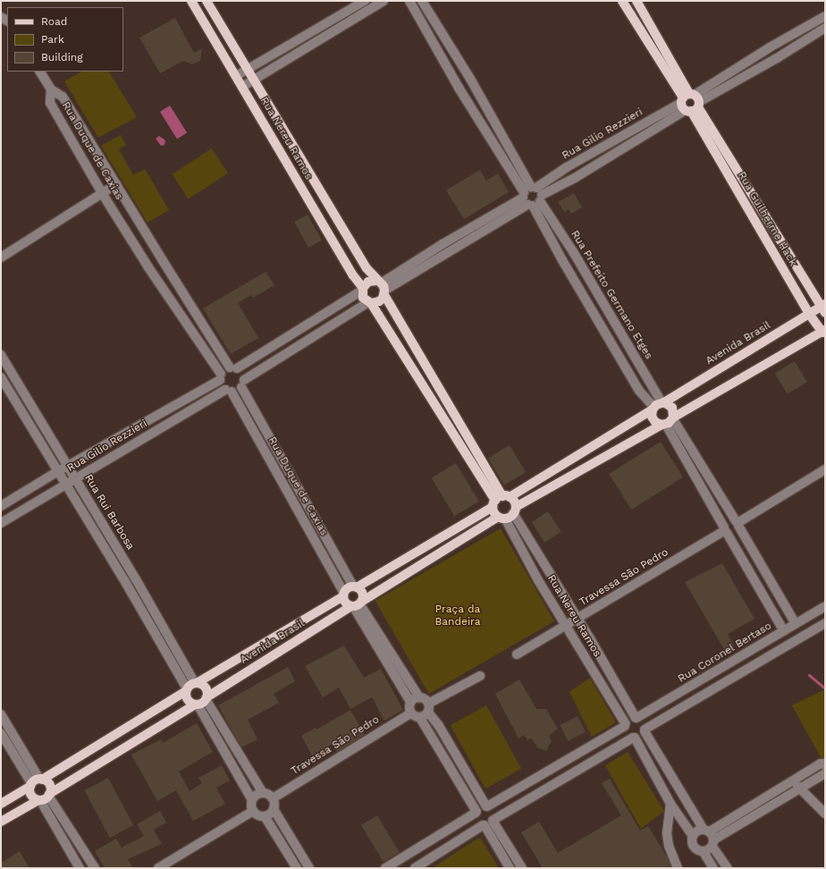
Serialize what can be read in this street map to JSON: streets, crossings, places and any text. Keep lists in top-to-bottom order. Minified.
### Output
{"streets":{"main road":["Rua Nereu Ramos","Rua Guilherme Hack","Avenida Brasil"],"street":["Rua Gilio Rezzieri","Rua Duque de Caxias","Rua Prefeito Germano Etges","Rua Rui Barbosa","Travessa São Pedro","Rua Coronel Bertaso"]},"crossings":[["Rua Gilio Rezzieri","Rua Nereu Ramos"],["Rua Gilio Rezzieri","Rua Duque de Caxias"],["Rua Gilio Rezzieri","Rua Guilherme Hack"],["Rua Gilio Rezzieri","Rua Prefeito Germano Etges"],["Rua Gilio Rezzieri","Rua Rui Barbosa"],["Rua Nereu Ramos","Avenida Brasil"],["Rua Nereu Ramos","Travessa São Pedro"],["Rua Nereu Ramos","Rua Coronel Bertaso"],["Rua Duque de Caxias","Avenida Brasil"],["Rua Guilherme Hack","Avenida Brasil"],["Rua Prefeito Germano Etges","Avenida Brasil"],["Avenida Brasil","Rua Rui Barbosa"]],"parks":["Praça da Bandeira"],"legend":["Road","Park","Building"]}
